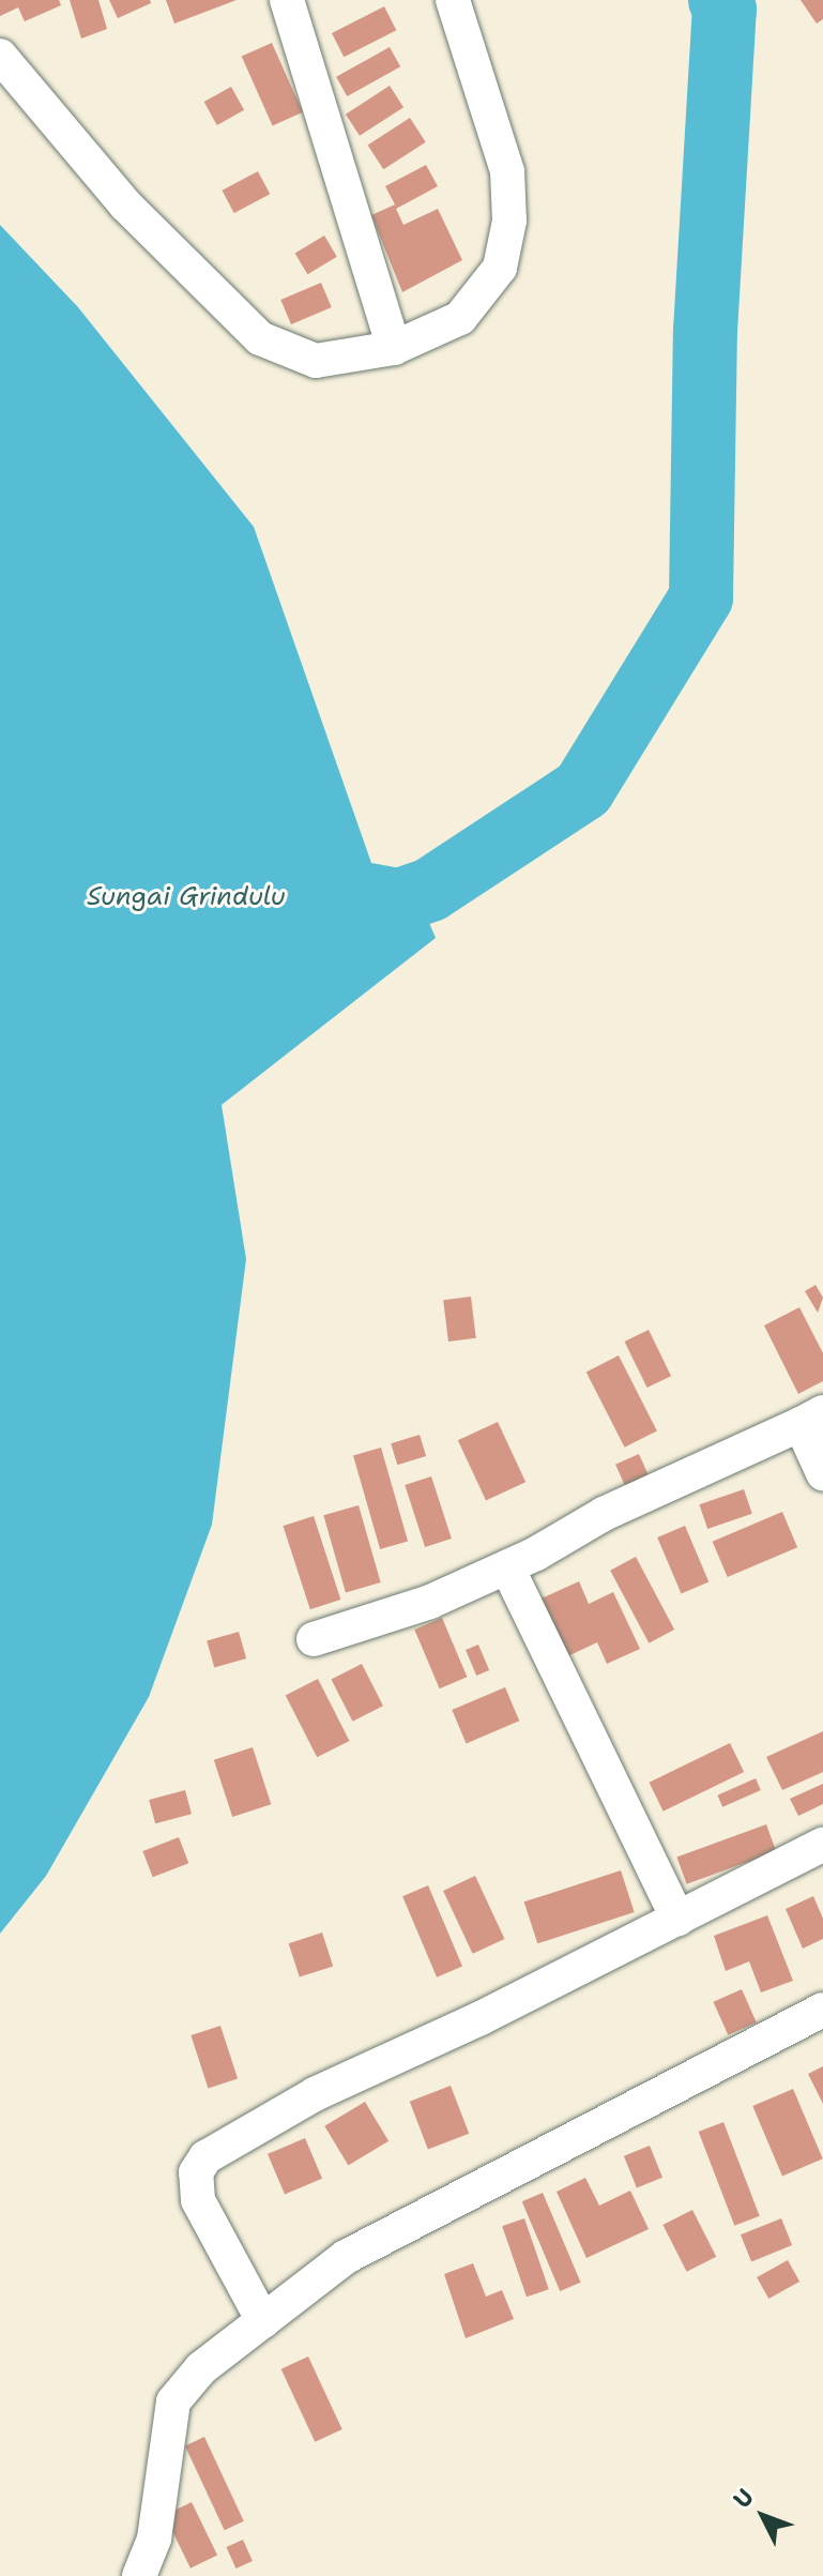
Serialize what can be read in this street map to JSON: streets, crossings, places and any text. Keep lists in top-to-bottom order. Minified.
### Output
{"water":["Sungai Grindulu"],"north":"top left"}
